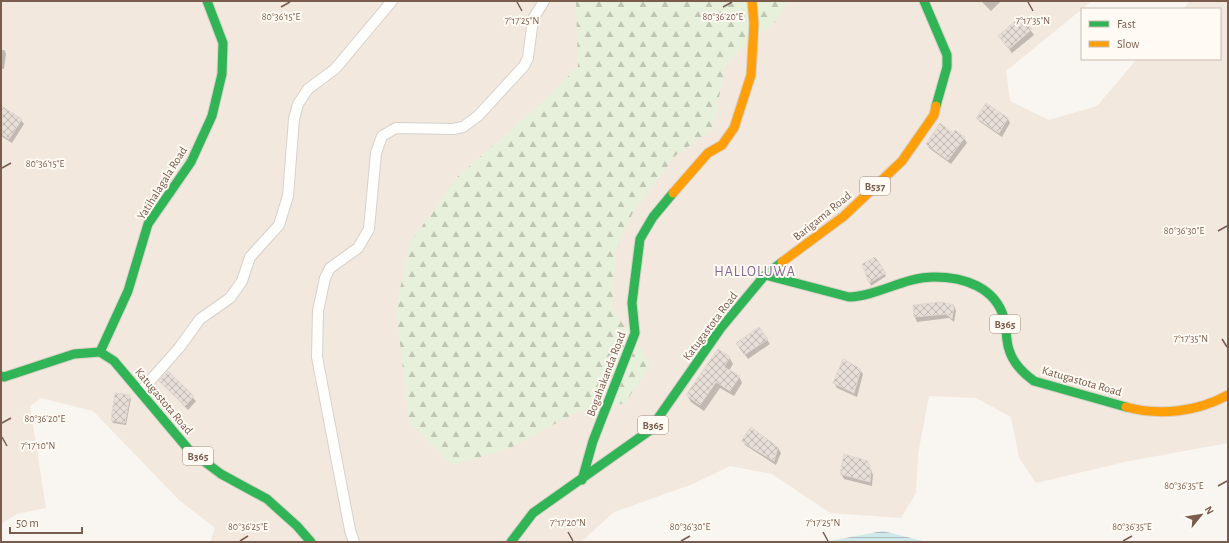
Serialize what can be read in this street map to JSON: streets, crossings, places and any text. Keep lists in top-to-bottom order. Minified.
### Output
{"streets":{"main road":["Yatihalagala Road","B537","Barigama Road","B365","Katugastota Road","Bogahakanda Road"]},"crossings":[["Yatihalagala Road","Katugastota Road"],["Barigama Road","Katugastota Road"],["Katugastota Road","Bogahakanda Road"]],"districts":["HALLOLUWA"],"legend":["Fast","Slow"],"scale_bar":"50 m","north":"top right","coordinates":["80°36'15\"E","80°36'20\"E","7°17'25\"N","7°17'35\"N","80°36'30\"E","7°17'10\"N","80°36'35\"E","7°17'20\"N","80°36'25\"E"]}
